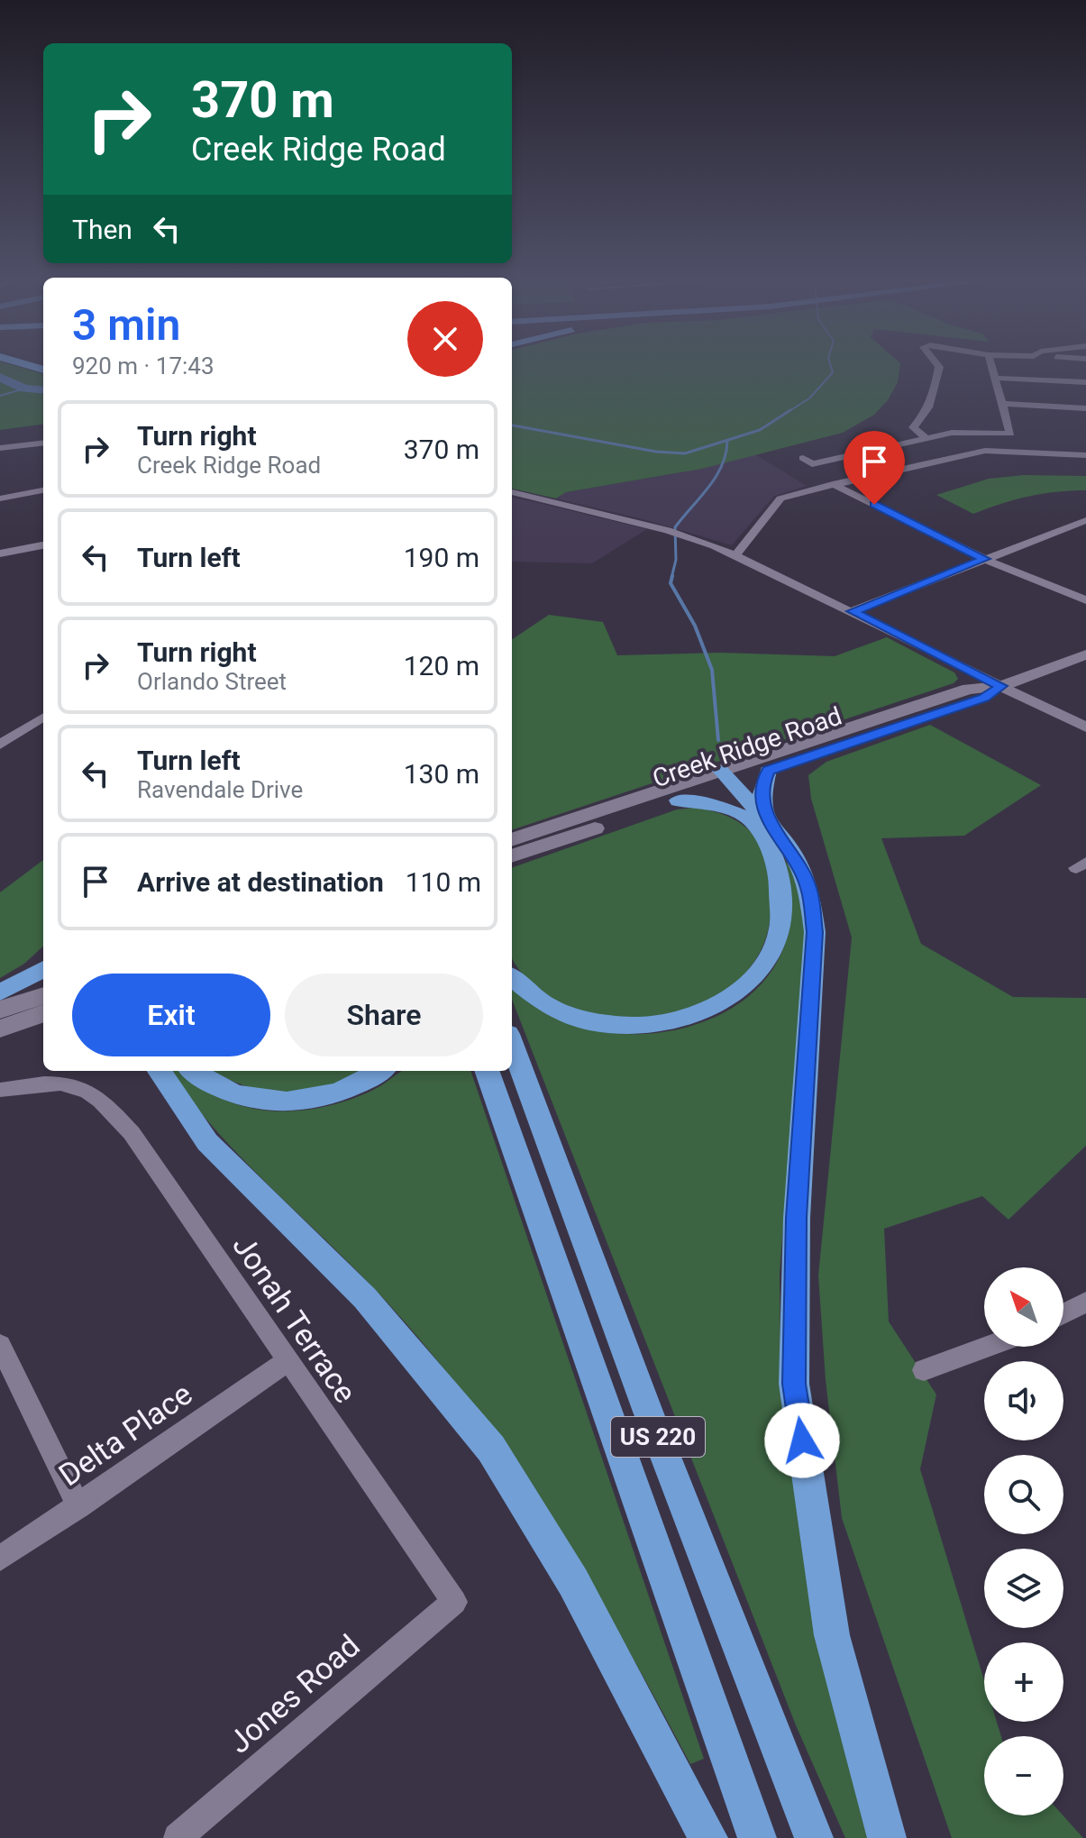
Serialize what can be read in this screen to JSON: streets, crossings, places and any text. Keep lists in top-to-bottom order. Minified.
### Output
{"streets":{"highway":["US 220"],"main road":["Creek Ridge Road"],"street":["Jonah Terrace","Delta Place","Jones Road"]},"crossings":[["Jonah Terrace","Delta Place"],["Jonah Terrace","Jones Road"]],"north":"top left","page":{"turn":["370 m","Creek Ridge Road"],"then":"Then","heading":["3 min","920 m · 17:43"],"list":[{"name":"Turn right","note":"Creek Ridge Road","value":"370 m"},{"name":"Turn left","value":"190 m"},{"name":"Turn right","note":"Orlando Street","value":"120 m"},{"name":"Turn left","note":"Ravendale Drive","value":"130 m"},{"name":"Arrive at destination","value":"110 m"}],"buttons":["Exit","Share"],"map_buttons":["+","−"]}}
